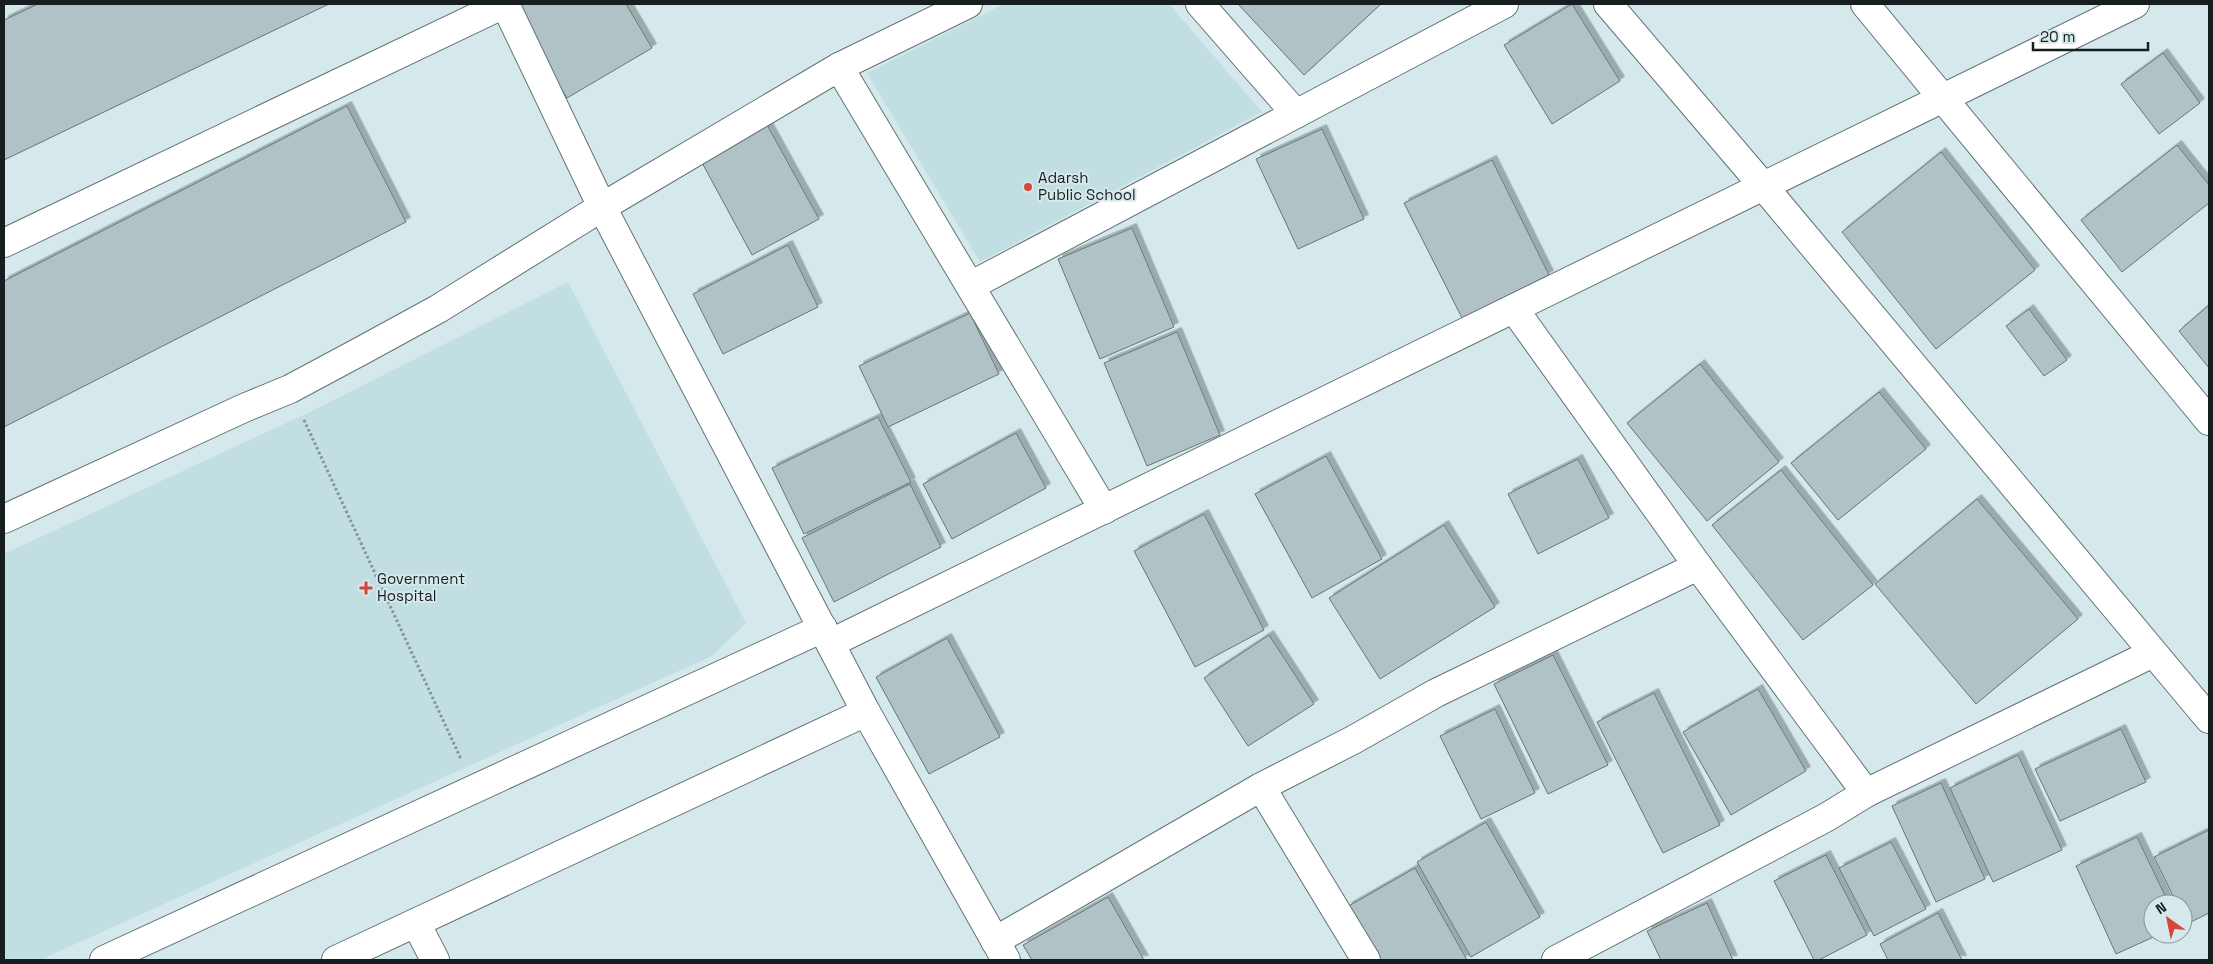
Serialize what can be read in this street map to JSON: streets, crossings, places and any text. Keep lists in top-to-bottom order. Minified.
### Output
{"places":{"other":["Adarsh Public School"],"health":["Government Hospital"]},"scale_bar":"20 m","north":"top left"}
